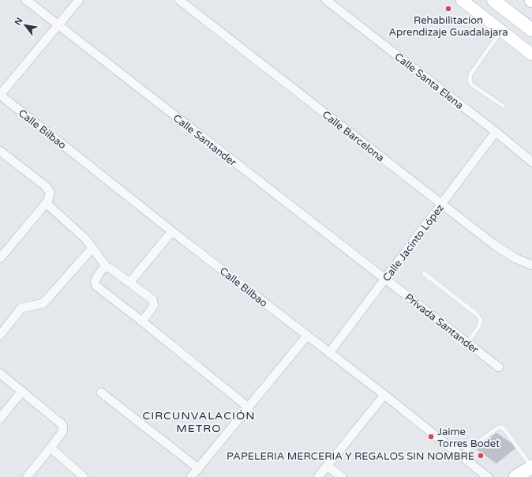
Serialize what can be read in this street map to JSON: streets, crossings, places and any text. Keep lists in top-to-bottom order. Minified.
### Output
{"streets":{"street":["Calle Santa Elena","Calle Bilbao","Calle Barcelona","Calle Santander","Calle Jacinto López","Privada Santander"]},"crossings":[["Calle Santa Elena","Calle Jacinto López"],["Calle Bilbao","Calle Jacinto López"],["Calle Barcelona","Calle Jacinto López"],["Calle Santander","Calle Jacinto López"],["Calle Santander","Privada Santander"],["Calle Jacinto López","Privada Santander"]],"districts":["CIRCUNVALACIÓN METRO"],"places":["Rehabilitacion Aprendizaje Guadalajara","Jaime Torres Bodet","PAPELERIA MERCERIA Y REGALOS SIN NOMBRE"],"north":"top left"}
